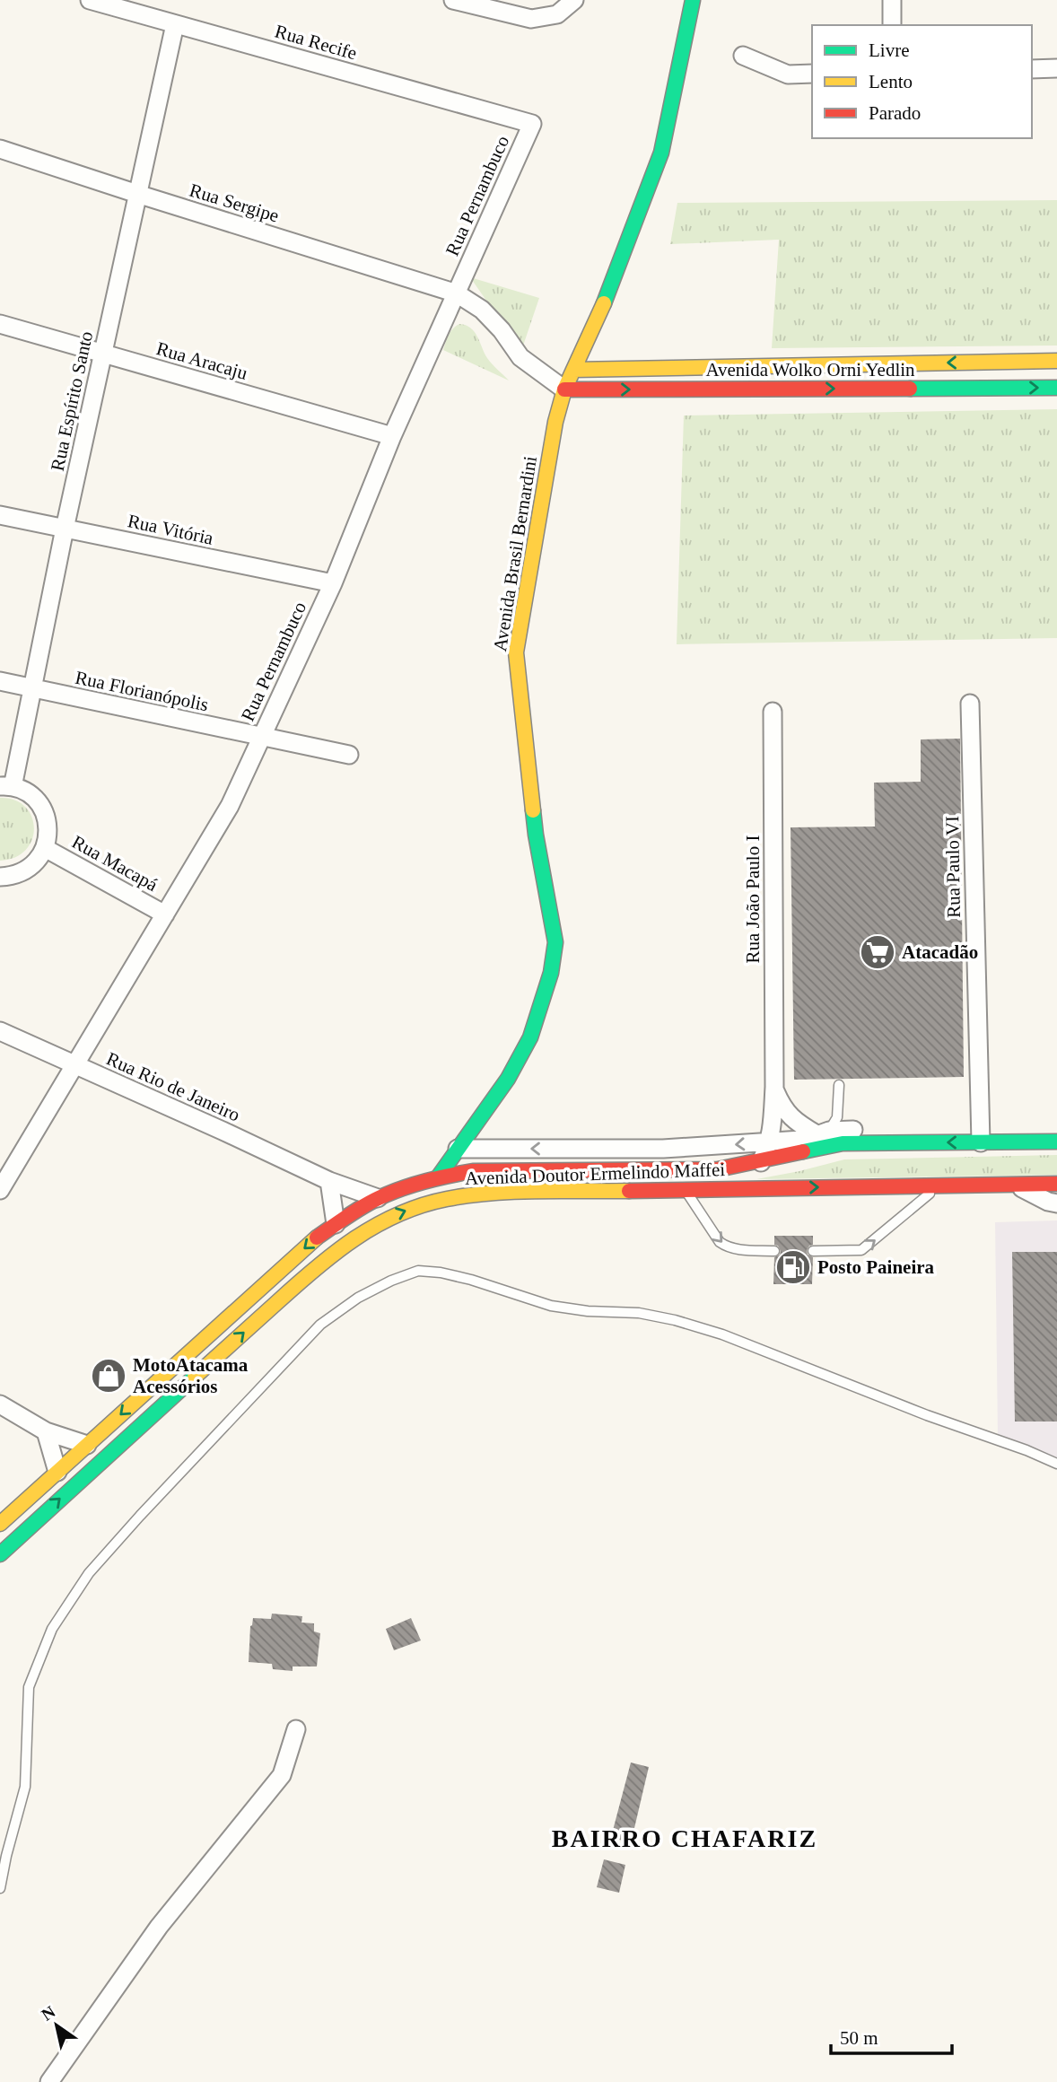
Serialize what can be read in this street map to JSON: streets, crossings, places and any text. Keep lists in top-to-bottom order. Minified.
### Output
{"streets":{"main road":["Avenida Wolko Orni Yedlin","Avenida Brasil Bernardini","Avenida Doutor Ermelindo Maffei"],"street":["Rua Recife","Rua Pernambuco","Rua Sergipe","Rua Aracaju","Rua Espírito Santo","Rua Vitória","Rua Florianópolis","Rua Macapá","Rua Paulo VI","Rua João Paulo I","Rua Rio de Janeiro"]},"crossings":[["Rua Recife","Rua Pernambuco"],["Rua Recife","Rua Espírito Santo"],["Rua Pernambuco","Rua Sergipe"],["Rua Pernambuco","Rua Aracaju"],["Rua Pernambuco","Rua Vitória"],["Rua Pernambuco","Rua Florianópolis"],["Rua Pernambuco","Rua Macapá"],["Rua Pernambuco","Rua Rio de Janeiro"],["Rua Sergipe","Avenida Wolko Orni Yedlin"],["Rua Sergipe","Rua Espírito Santo"],["Rua Sergipe","Avenida Brasil Bernardini"],["Rua Aracaju","Rua Espírito Santo"],["Avenida Wolko Orni Yedlin","Avenida Brasil Bernardini"],["Rua Espírito Santo","Rua Vitória"],["Rua Espírito Santo","Rua Florianópolis"],["Avenida Brasil Bernardini","Avenida Doutor Ermelindo Maffei"],["Rua Paulo VI","Avenida Doutor Ermelindo Maffei"],["Rua João Paulo I","Avenida Doutor Ermelindo Maffei"],["Rua Rio de Janeiro","Avenida Doutor Ermelindo Maffei"]],"districts":["BAIRRO CHAFARIZ"],"places":{"supermarket":["Atacadão"],"fuel station":["Posto Paineira"],"shop":["MotoAtacama Acessórios"]},"legend":["Livre","Lento","Parado"],"scale_bar":"50 m","north":"top left"}
